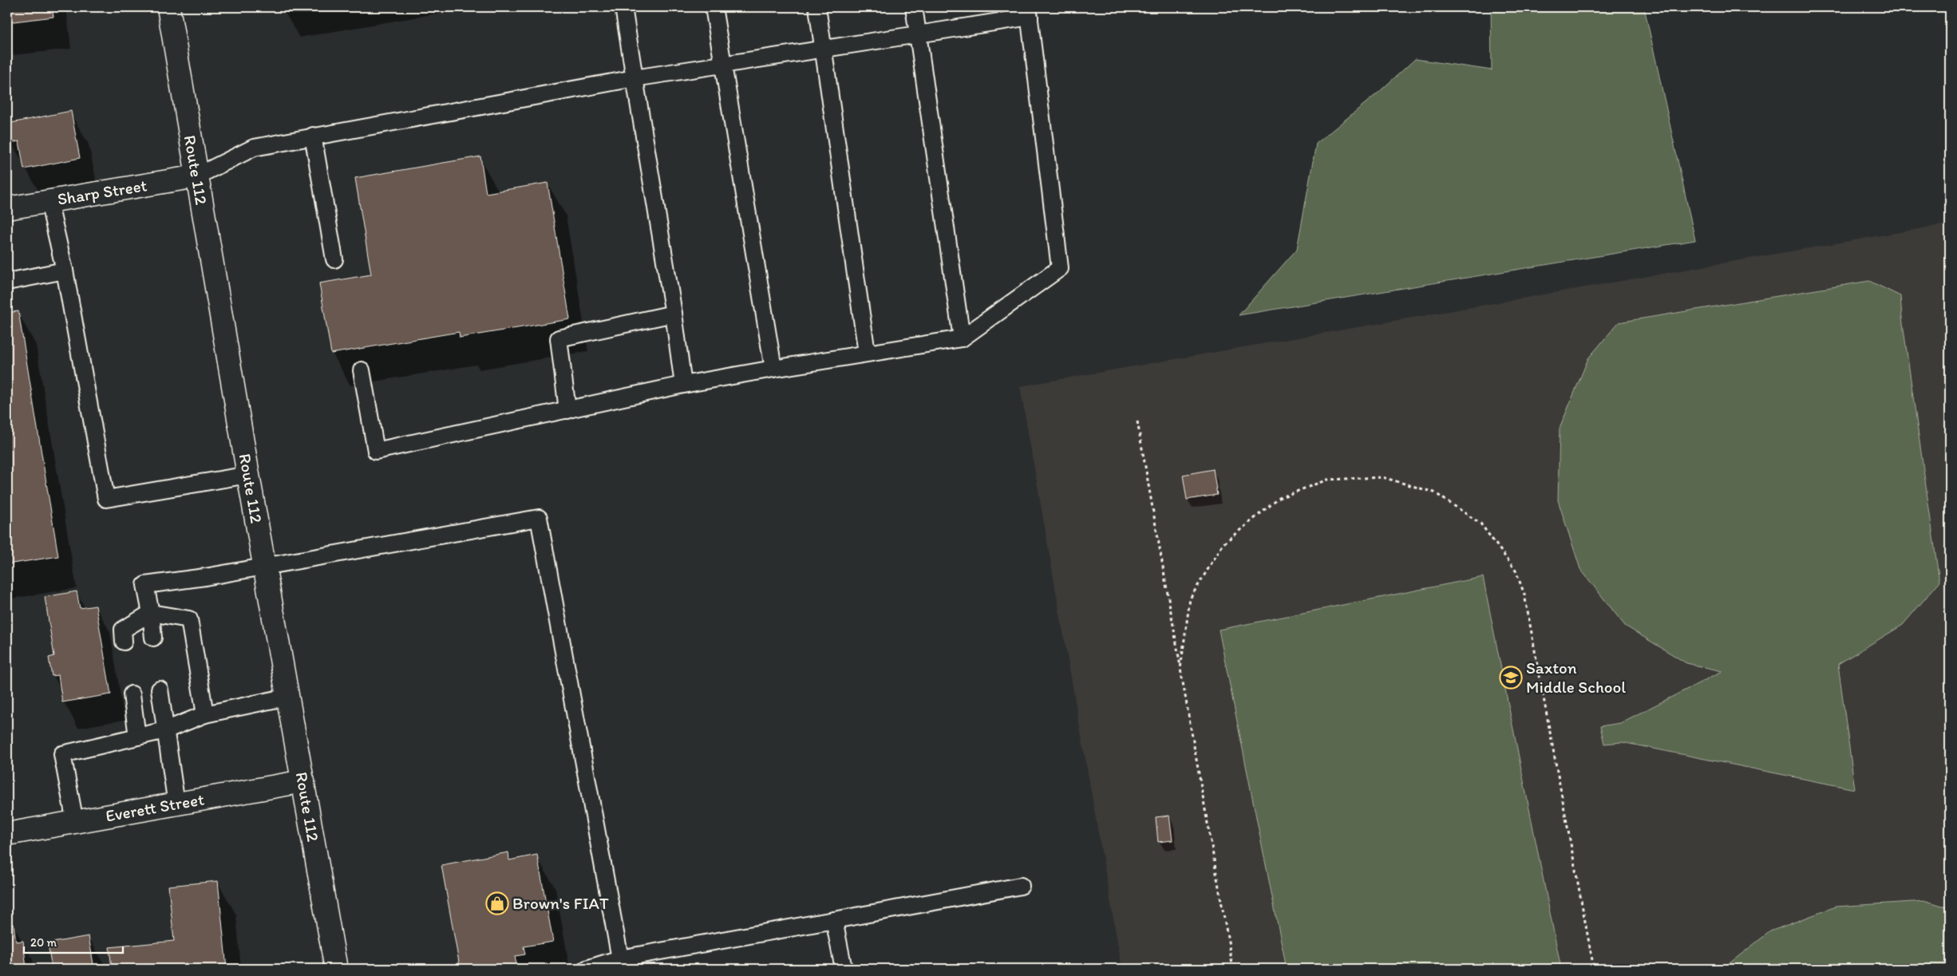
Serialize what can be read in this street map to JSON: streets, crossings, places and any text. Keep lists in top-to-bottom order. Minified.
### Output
{"streets":{"main road":["Route 112","Sharp Street","Everett Street"]},"crossings":[["Route 112","Sharp Street"],["Route 112","Everett Street"]],"places":{"school or university":["Saxton Middle School"],"shop":["Brown's FIAT"]},"scale_bar":"20 m"}
